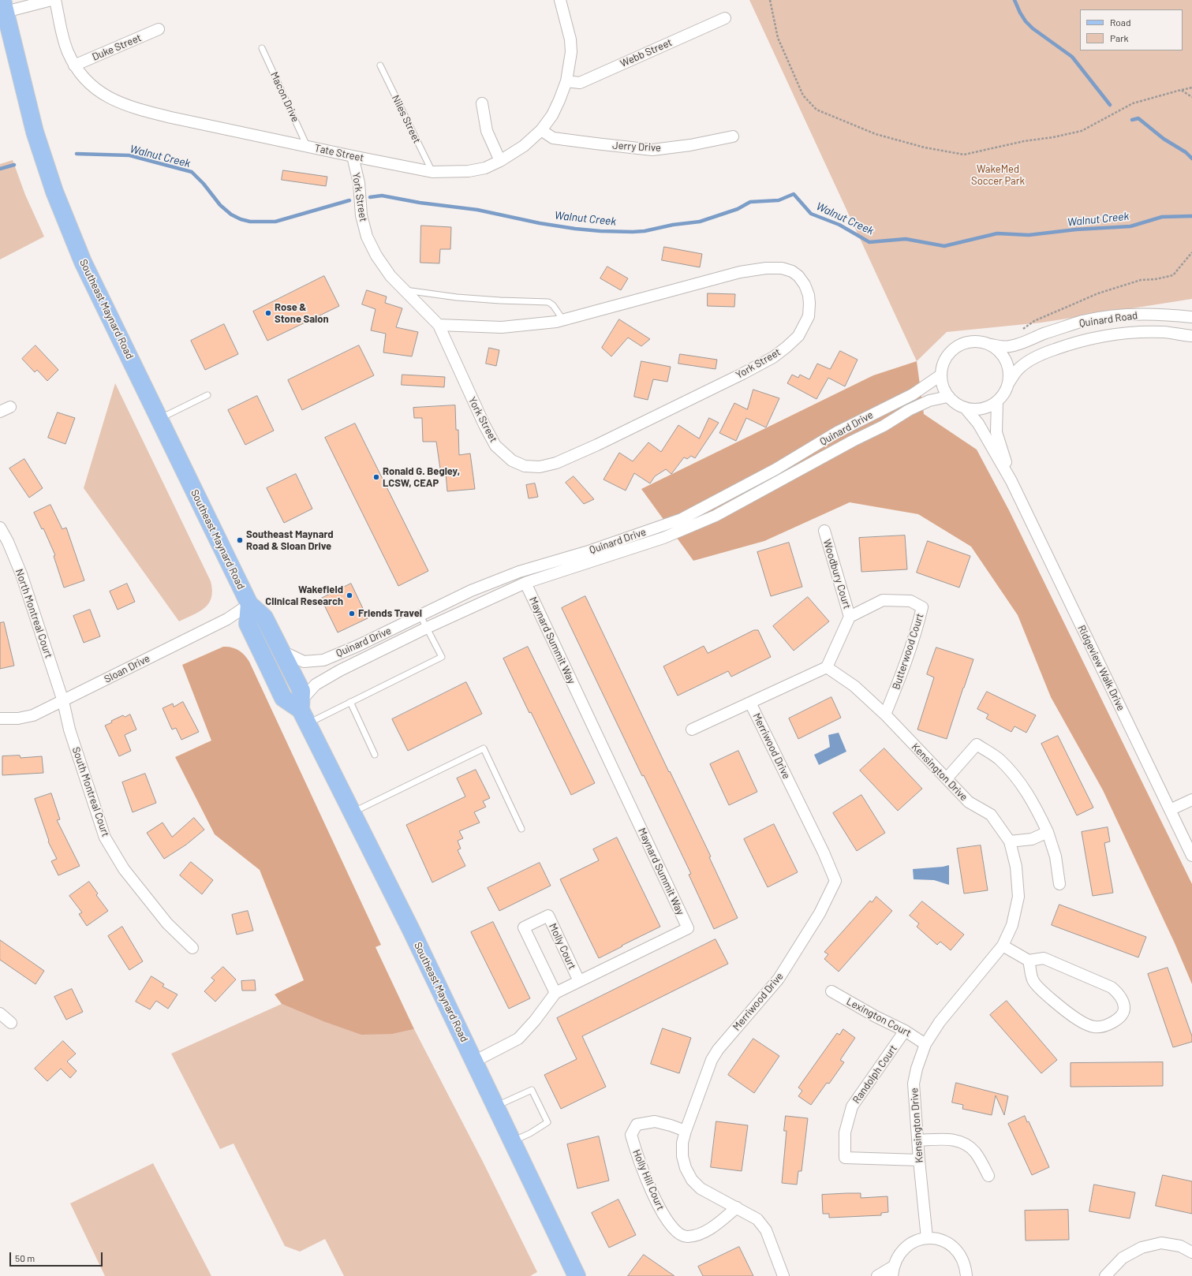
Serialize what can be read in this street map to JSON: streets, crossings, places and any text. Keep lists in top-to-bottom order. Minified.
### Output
{"streets":{"main road":["Southeast Maynard Road"],"street":["Duke Street","Webb Street","Jerry Drive","Tate Street","York Street","Quinard Road","Quinard Drive","Woodbury Court","North Montreal Court","Maynard Summit Way","Butterwood Court","Ridgeview Walk Drive","Sloan Drive","Merriwood Drive","Kensington Drive","South Montreal Court","Molly Court","Lexington Court","Randolph Court","Holly Hill Court"],"lane":["Macon Drive","Niles Street"]},"crossings":[["Duke Street","Tate Street"],["Webb Street","Tate Street"],["Macon Drive","Tate Street"],["Niles Street","Tate Street"],["Jerry Drive","Tate Street"],["Tate Street","York Street"],["Southeast Maynard Road","Quinard Drive"],["Southeast Maynard Road","Maynard Summit Way"],["Southeast Maynard Road","Sloan Drive"],["Quinard Road","Quinard Drive"],["Quinard Road","Ridgeview Walk Drive"],["Quinard Drive","Maynard Summit Way"],["Quinard Drive","Ridgeview Walk Drive"],["Woodbury Court","Butterwood Court"],["North Montreal Court","Sloan Drive"],["North Montreal Court","South Montreal Court"],["Maynard Summit Way","Molly Court"],["Butterwood Court","Kensington Drive"],["Sloan Drive","South Montreal Court"],["Merriwood Drive","Holly Hill Court"],["Kensington Drive","Lexington Court"],["Kensington Drive","Randolph Court"],["Lexington Court","Randolph Court"]],"water":["Walnut Creek"],"parks":["WakeMed Soccer Park"],"places":["Rose & Stone Salon","Ronald G. Begley, LCSW, CEAP","Southeast Maynard Road & Sloan Drive","Wakefield Clinical Research","Friends Travel"],"legend":["Road","Park"],"scale_bar":"50 m"}
